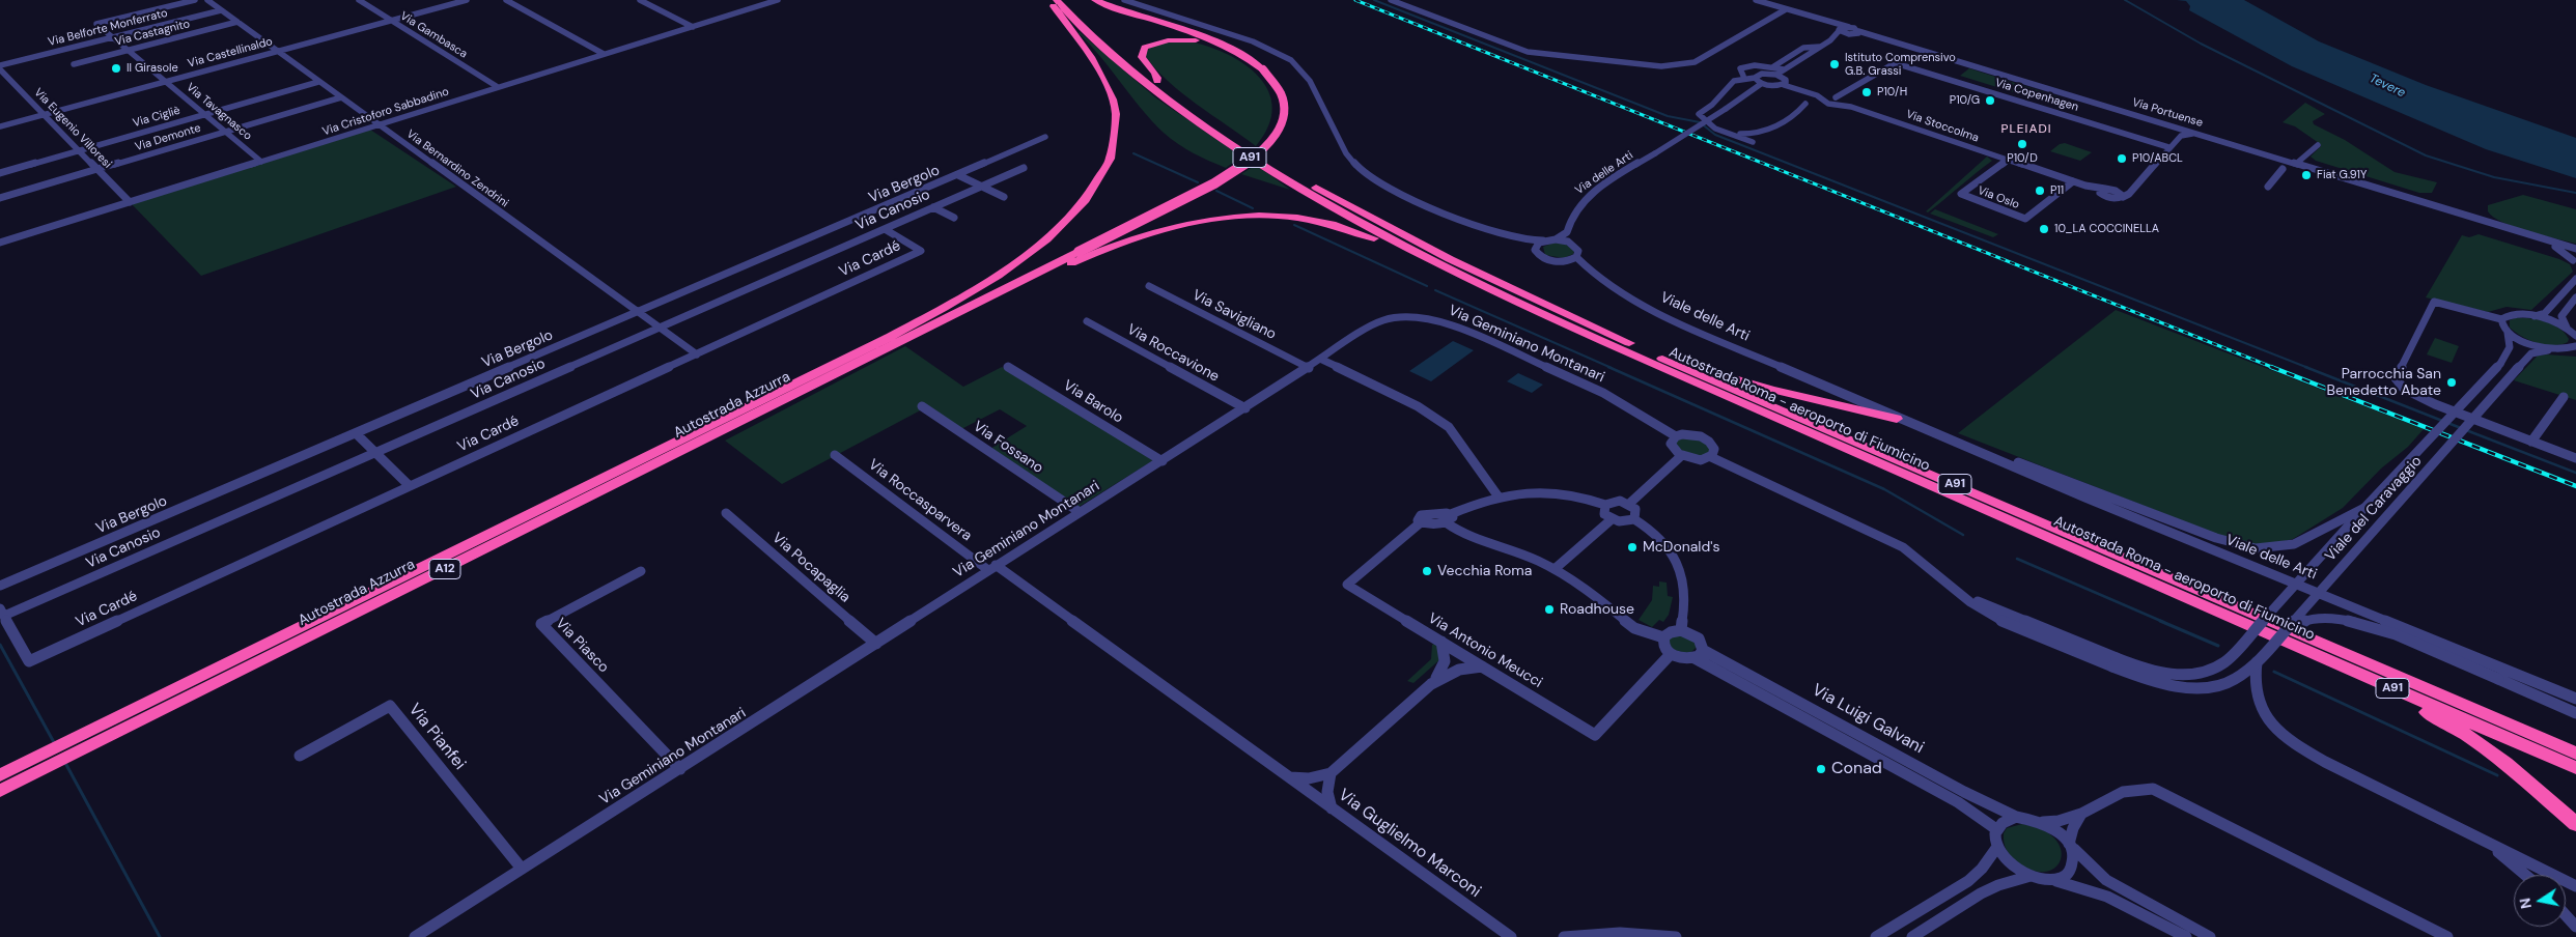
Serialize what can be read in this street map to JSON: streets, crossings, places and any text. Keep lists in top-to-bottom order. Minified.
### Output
{"streets":{"highway":["A91","Autostrada Azzurra","Autostrada Roma - aeroporto di Fiumicino","A12"],"street":["Via Belforte Monferrato","Via Castagnito","Via Gambasca","Via Castellinaldo","Via Copenhagen","Via Tavagnasco","Via Cristoforo Sabbadino","Via Portuense","Via Cigliè","Via Stoccolma","Via Eugenio Villoresi","Via Demonte","Via Bernardino Zendrini","Via delle Arti","Via Bergolo","Via Oslo","Via Canosio","Via Cardé","Via Savigliano","Viale delle Arti","Via Geminiano Montanari","Via Roccavione","Via Barolo","Via Fossano","Via Roccasparvera","Viale del Caravaggio","Via Pocapaglia","Via Piasco","Via Antonio Meucci","Via Luigi Galvani","Via Pianfei","Via Guglielmo Marconi"]},"crossings":[["Via Belforte Monferrato","Via Tavagnasco"],["Via Belforte Monferrato","Via Eugenio Villoresi"],["Via Belforte Monferrato","Via Bernardino Zendrini"],["Via Castagnito","Via Tavagnasco"],["Via Castagnito","Via Bernardino Zendrini"],["Via Gambasca","Via Castellinaldo"],["Via Gambasca","Via Cristoforo Sabbadino"],["Via Castellinaldo","Via Tavagnasco"],["Via Castellinaldo","Via Eugenio Villoresi"],["Via Castellinaldo","Via Bernardino Zendrini"],["Via Copenhagen","Via Stoccolma"],["Via Tavagnasco","Via Cristoforo Sabbadino"],["Via Tavagnasco","Via Cigliè"],["Via Tavagnasco","Via Demonte"],["Via Cristoforo Sabbadino","Via Eugenio Villoresi"],["Via Cristoforo Sabbadino","Via Bernardino Zendrini"],["Via Cigliè","Via Eugenio Villoresi"],["Via Cigliè","Via Bernardino Zendrini"],["Via Stoccolma","Via Oslo"],["Via Eugenio Villoresi","Via Demonte"],["Via Demonte","Via Bernardino Zendrini"],["Via Bernardino Zendrini","Via Bergolo"],["Via Bernardino Zendrini","Via Canosio"],["Via Bernardino Zendrini","Via Cardé"],["Via Canosio","Via Cardé"],["Via Savigliano","Via Geminiano Montanari"],["Viale delle Arti","Viale del Caravaggio"],["Via Geminiano Montanari","Via Roccavione"],["Via Geminiano Montanari","Via Barolo"],["Via Geminiano Montanari","Via Fossano"],["Via Geminiano Montanari","Via Roccasparvera"],["Via Geminiano Montanari","Via Pocapaglia"],["Via Geminiano Montanari","Via Piasco"],["Via Geminiano Montanari","Via Pianfei"],["Via Antonio Meucci","Via Luigi Galvani"]],"districts":["PLEIADI"],"water":["Tevere"],"places":["Istituto Comprensivo G.B. Grassi","Il Girasole","P10/H","P10/G","P10/D","P10/ABCL","Fiat G.91Y","P11","10_LA COCCINELLA","Parrocchia San Benedetto Abate","McDonald's","Vecchia Roma","Roadhouse","Conad"],"north":"left"}
